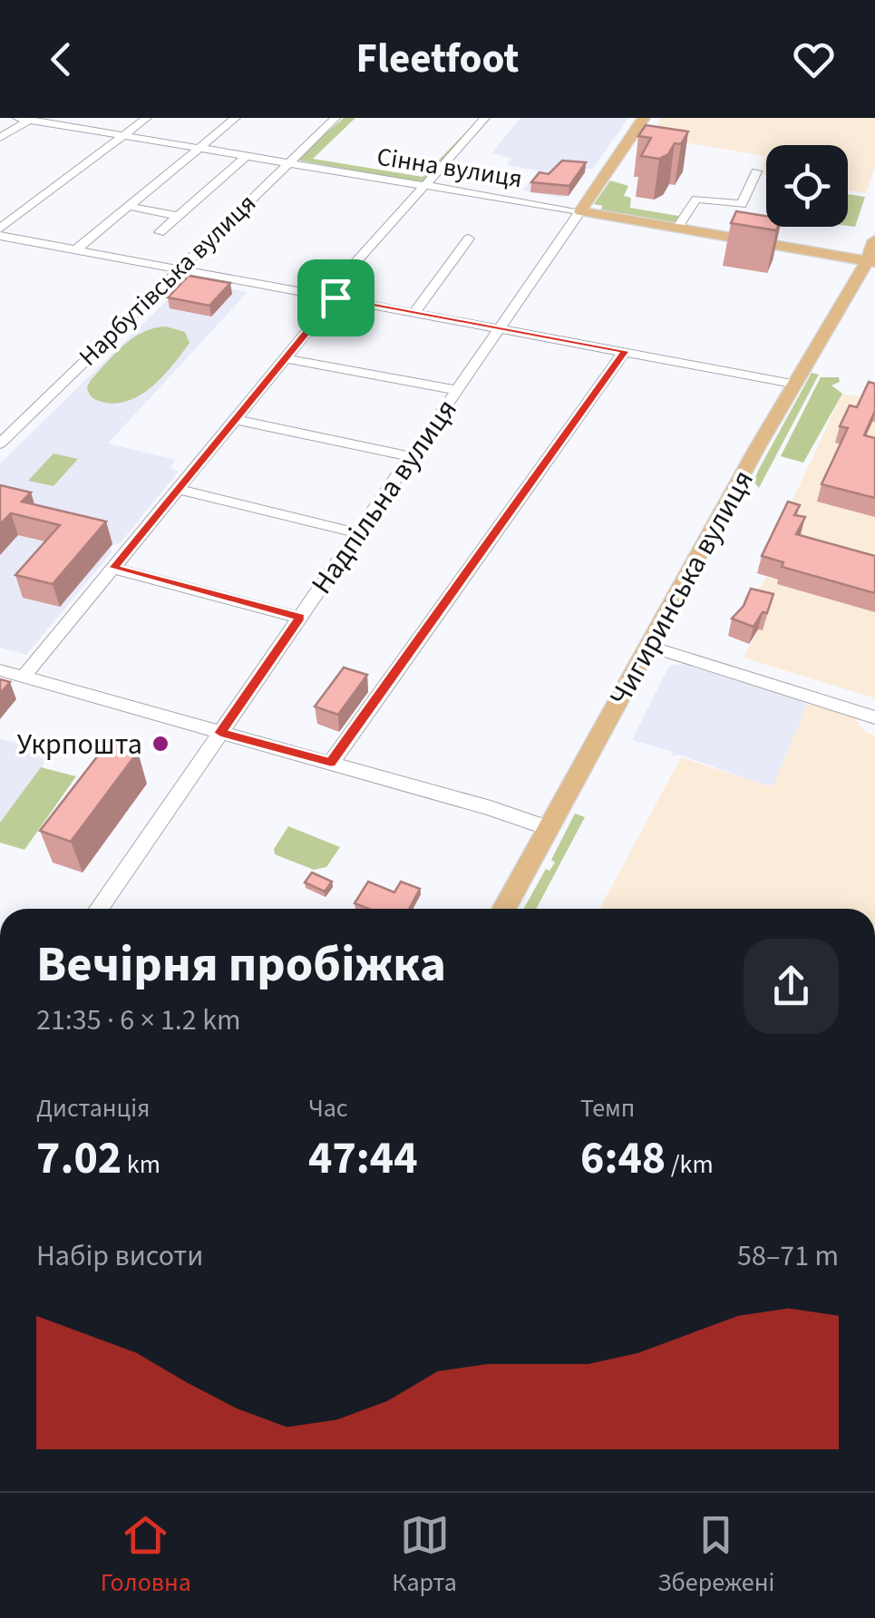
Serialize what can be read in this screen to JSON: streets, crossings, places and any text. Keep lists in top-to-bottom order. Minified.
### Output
{"streets":{"main road":["Сінна вулиця","Надпільна вулиця","Чигиринська вулиця"],"street":["Нарбутівська вулиця"]},"crossings":[["Сінна вулиця","Нарбутівська вулиця"],["Сінна вулиця","Надпільна вулиця"],["Сінна вулиця","Чигиринська вулиця"]],"places":["Укрпошта"],"page":{"header":"Fleetfoot","heading":["Вечірня пробіжка","21:35 · 6 × 1.2 km"],"stats":[["Дистанція","7.02 km"],["Час","47:44"],["Темп","6:48 /km"]],"chart":["Набір висоти","58–71 m"],"tabs":["Головна","Карта","Збережені"]}}
